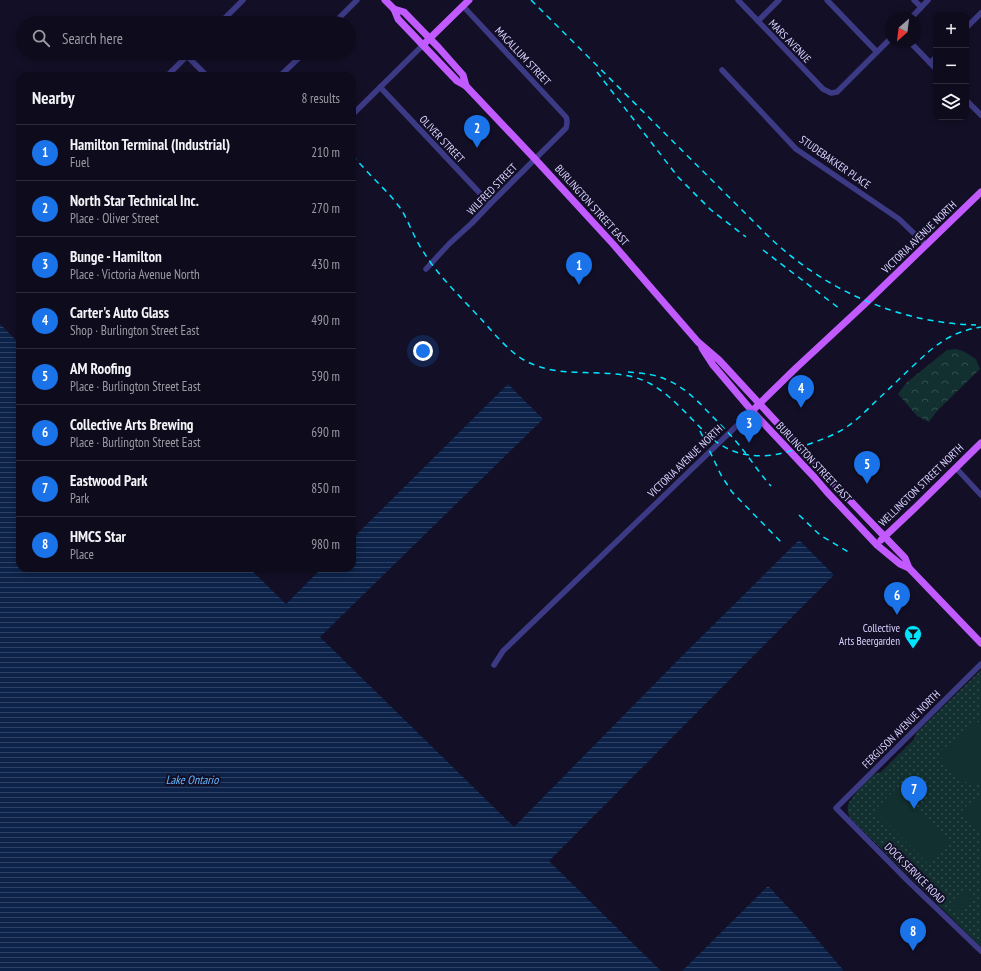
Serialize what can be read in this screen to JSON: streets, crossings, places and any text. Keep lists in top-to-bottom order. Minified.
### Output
{"streets":{"main road":["BURLINGTON STREET EAST","VICTORIA AVENUE NORTH","WELLINGTON STREET NORTH"],"street":["MARS AVENUE","MACALLUM STREET","OLIVER STREET","STUDEBAKKER PLACE","WILFRED STREET","FERGUSON AVENUE NORTH","DOCK SERVICE ROAD"]},"crossings":[["MACALLUM STREET","WILFRED STREET"],["OLIVER STREET","WILFRED STREET"],["STUDEBAKKER PLACE","VICTORIA AVENUE NORTH"],["WILFRED STREET","BURLINGTON STREET EAST"],["BURLINGTON STREET EAST","VICTORIA AVENUE NORTH"],["BURLINGTON STREET EAST","WELLINGTON STREET NORTH"],["FERGUSON AVENUE NORTH","DOCK SERVICE ROAD"]],"water":["Lake Ontario"],"places":{"bar":["Collective Arts Beergarden"]},"north":"bottom left","page":{"map_buttons":["+","−"],"search":"Search here","heading":["Nearby","8 results"],"pins":["2","1","4","3","5","6","7","8"],"list":[{"mark":"1","name":"Hamilton Terminal (Industrial)","note":"Fuel","value":"210 m"},{"mark":"2","name":"North Star Technical Inc.","note":"Place · Oliver Street","value":"270 m"},{"mark":"3","name":"Bunge - Hamilton","note":"Place · Victoria Avenue North","value":"430 m"},{"mark":"4","name":"Carter's Auto Glass","note":"Shop · Burlington Street East","value":"490 m"},{"mark":"5","name":"AM Roofing","note":"Place · Burlington Street East","value":"590 m"},{"mark":"6","name":"Collective Arts Brewing","note":"Place · Burlington Street East","value":"690 m"},{"mark":"7","name":"Eastwood Park","note":"Park","value":"850 m"},{"mark":"8","name":"HMCS Star","note":"Place","value":"980 m"}]}}
